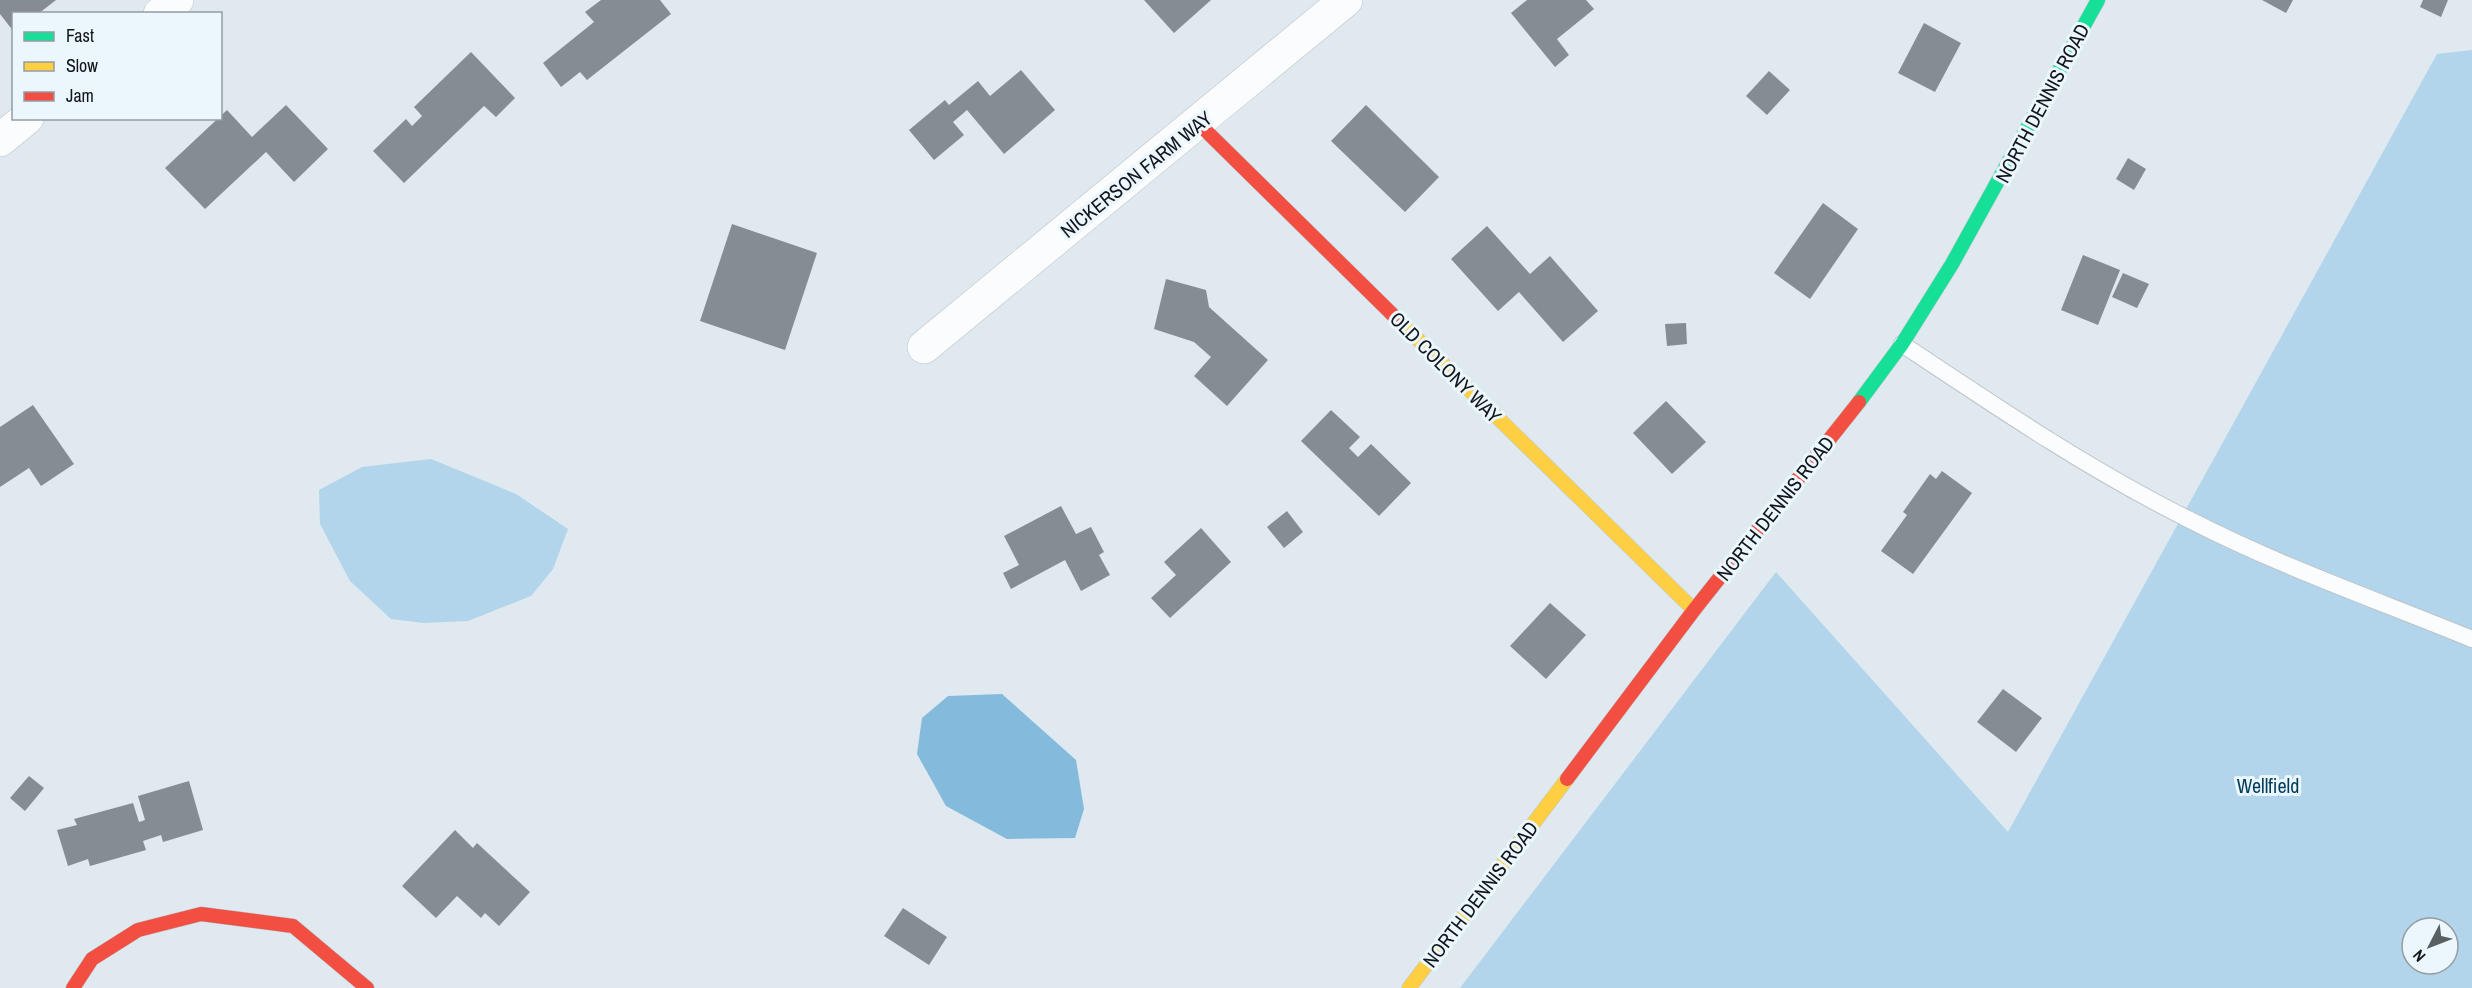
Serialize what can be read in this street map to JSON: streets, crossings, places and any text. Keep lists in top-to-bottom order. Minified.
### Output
{"streets":{"main road":["NORTH DENNIS ROAD","OLD COLONY WAY"],"street":["NICKERSON FARM WAY"]},"crossings":[["NORTH DENNIS ROAD","OLD COLONY WAY"],["NICKERSON FARM WAY","OLD COLONY WAY"]],"parks":["Wellfield"],"legend":["Fast","Slow","Jam"],"north":"bottom left"}
